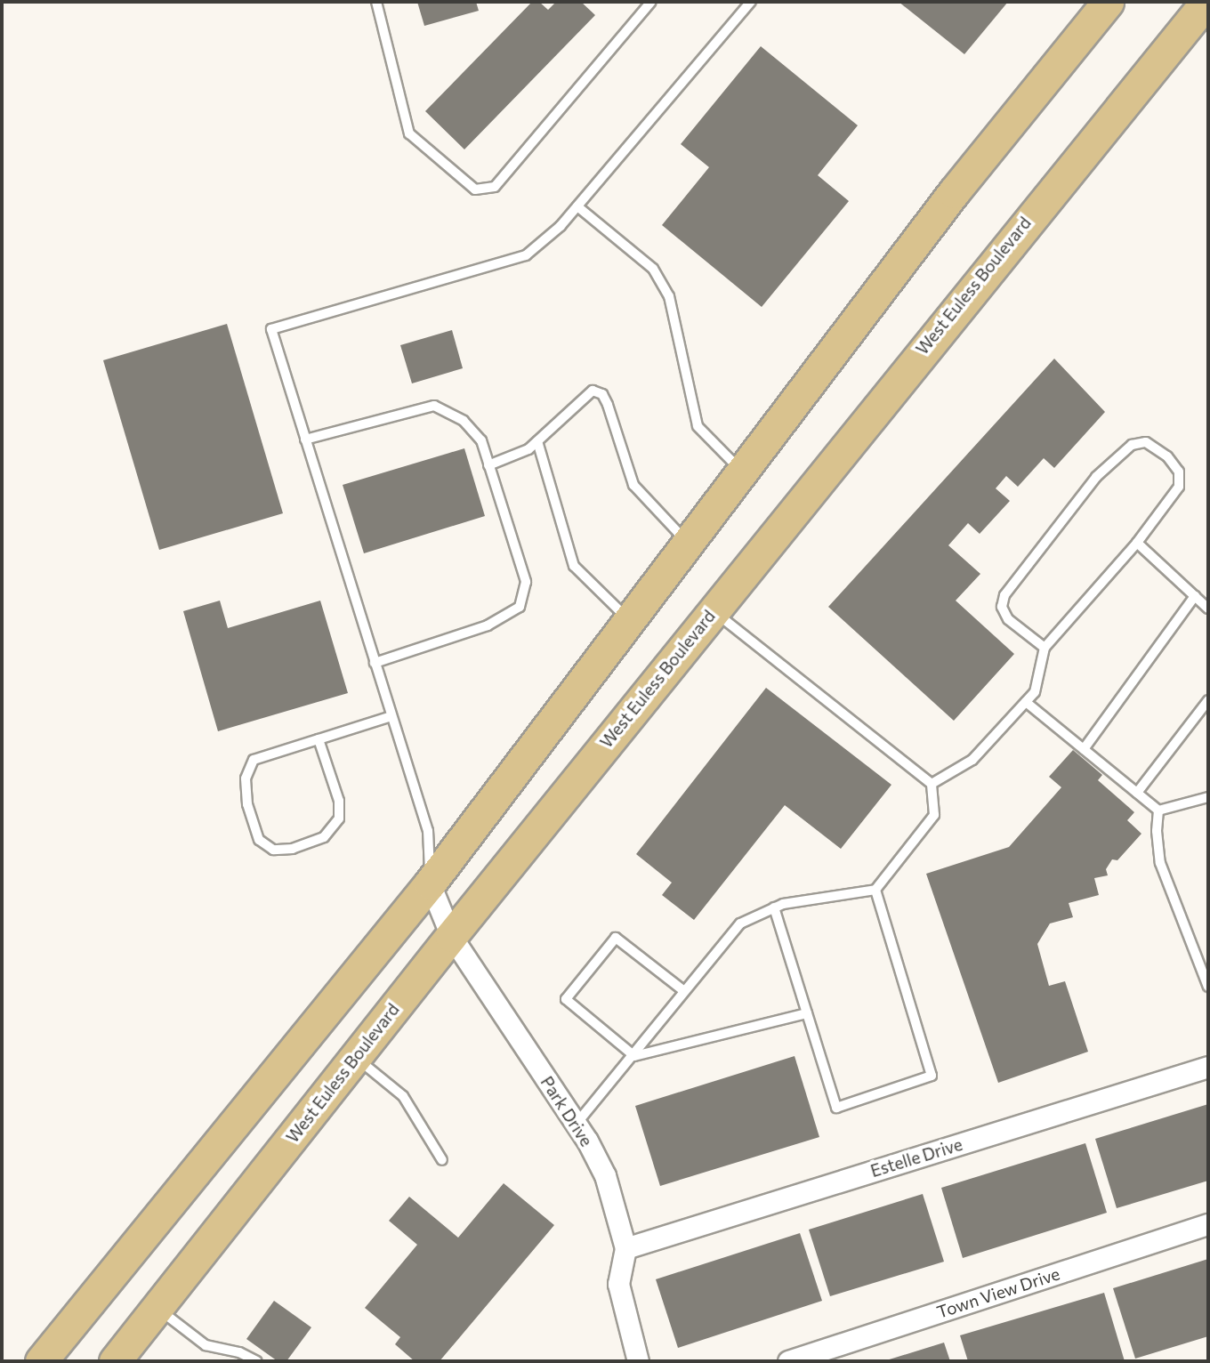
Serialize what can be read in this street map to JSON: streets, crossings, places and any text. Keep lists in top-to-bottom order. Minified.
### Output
{"streets":{"main road":["West Euless Boulevard"],"street":["Park Drive","Estelle Drive","Town View Drive"]},"crossings":[["West Euless Boulevard","Park Drive"],["Park Drive","Estelle Drive"]]}
